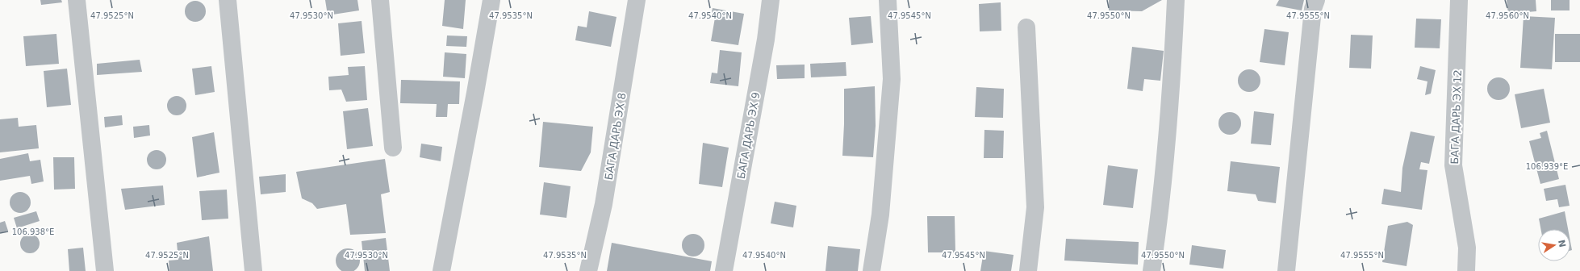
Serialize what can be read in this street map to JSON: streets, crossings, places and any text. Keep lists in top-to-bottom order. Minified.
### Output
{"streets":{"street":["БАГА ДАРЬ ЭХ 12","БАГА ДАРЬ ЭХ 9","БАГА ДАРЬ ЭХ 8"]},"north":"right","coordinates":["47.9525°N","47.9530°N","47.9535°N","47.9540°N","47.9545°N","47.9550°N","47.9555°N","47.9560°N","106.939°E","106.938°E"]}
